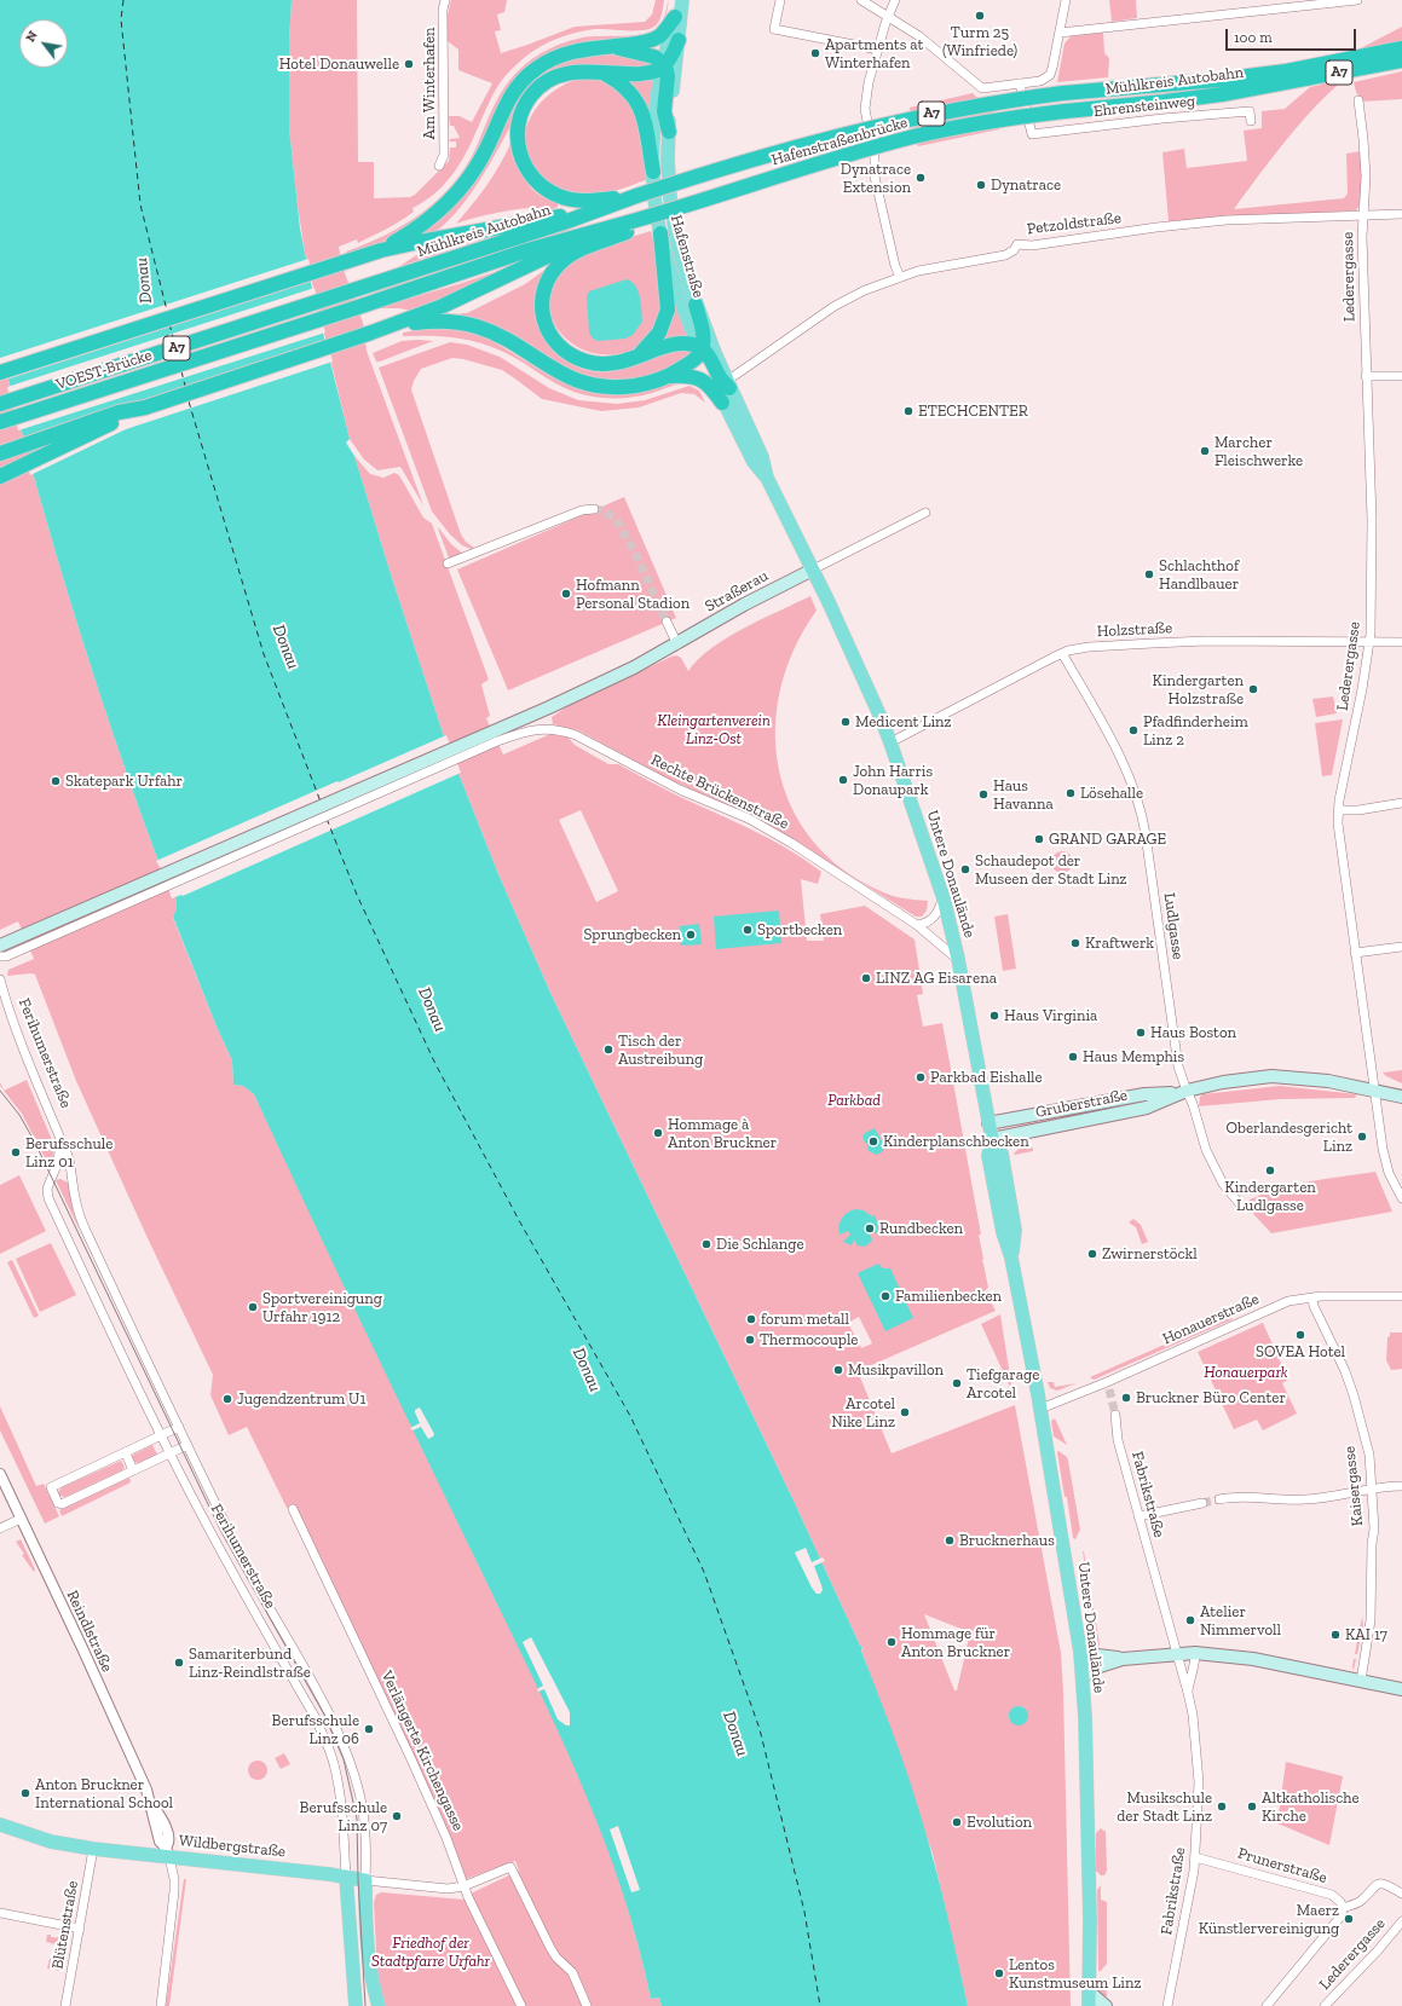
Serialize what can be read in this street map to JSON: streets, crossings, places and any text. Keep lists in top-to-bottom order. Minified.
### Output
{"streets":{"highway":["A7","Mühlkreis Autobahn","Hafenstraßenbrücke","VOEST-Brücke"],"main road":["Hafenstraße","Straßerau","Untere Donaulände","Ferihumerstraße","Gruberstraße","Wildbergstraße"],"street":["Am Winterhafen","Ehrensteinweg","Petzoldstraße","Lederergasse","Holzstraße","Rechte Brückenstraße","Ludlgasse","Honauerstraße","Kaisergasse","Fabrikstraße","Reindlstraße","Verlängerte Kirchengasse","Prunerstraße","Blütenstraße"]},"crossings":[["A7","Mühlkreis Autobahn"],["Mühlkreis Autobahn","Hafenstraßenbrücke"],["Mühlkreis Autobahn","VOEST-Brücke"],["Petzoldstraße","Hafenstraße"],["Petzoldstraße","Lederergasse"],["Hafenstraße","Straßerau"],["Hafenstraße","Untere Donaulände"],["Lederergasse","Holzstraße"],["Lederergasse","Gruberstraße"],["Straßerau","Rechte Brückenstraße"],["Straßerau","Untere Donaulände"],["Holzstraße","Untere Donaulände"],["Holzstraße","Ludlgasse"],["Rechte Brückenstraße","Untere Donaulände"],["Untere Donaulände","Gruberstraße"],["Untere Donaulände","Honauerstraße"],["Ludlgasse","Gruberstraße"],["Ferihumerstraße","Wildbergstraße"],["Honauerstraße","Kaisergasse"],["Fabrikstraße","Prunerstraße"],["Reindlstraße","Wildbergstraße"],["Verlängerte Kirchengasse","Wildbergstraße"],["Wildbergstraße","Blütenstraße"]],"water":["Donau"],"parks":["Kleingartenverein Linz-Ost","Parkbad","Honauerpark","Friedhof der Stadtpfarre Urfahr"],"places":["Turm 25 (Winfriede)","Apartments at Winterhafen","Hotel Donauwelle","Dynatrace Extension","Dynatrace","ETECHCENTER","Marcher Fleischwerke","Schlachthof Handlbauer","Hofmann Personal Stadion","Kindergarten Holzstraße","Medicent Linz","Pfadfinderheim Linz 2","John Harris Donaupark","Skatepark Urfahr","Lösehalle","Haus Havanna","GRAND GARAGE","Schaudepot der Museen der Stadt Linz","Sportbecken","Sprungbecken","Kraftwerk","LINZ AG Eisarena","Haus Virginia","Haus Boston","Tisch der Austreibung","Haus Memphis","Parkbad Eishalle","Hommage à Anton Bruckner","Oberlandesgericht Linz","Kinderplanschbecken","Berufsschule Linz 01","Kindergarten Ludlgasse","Rundbecken","Die Schlange","Zwirnerstöckl","Familienbecken","Sportvereinigung Urfahr 1912","forum metall","SOVEA Hotel","Thermocouple","Musikpavillon","Tiefgarage Arcotel","Bruckner Büro Center","Jugendzentrum U1","Arcotel Nike Linz","Brucknerhaus","Atelier Nimmervoll","KAI 17","Hommage für Anton Bruckner","Samariterbund Linz-Reindlstraße","Berufsschule Linz 06","Anton Bruckner International School","Musikschule der Stadt Linz","Altkatholische Kirche","Berufsschule Linz 07","Evolution","Maerz Künstlervereinigung","Lentos Kunstmuseum Linz"],"scale_bar":"100 m","north":"top left"}
